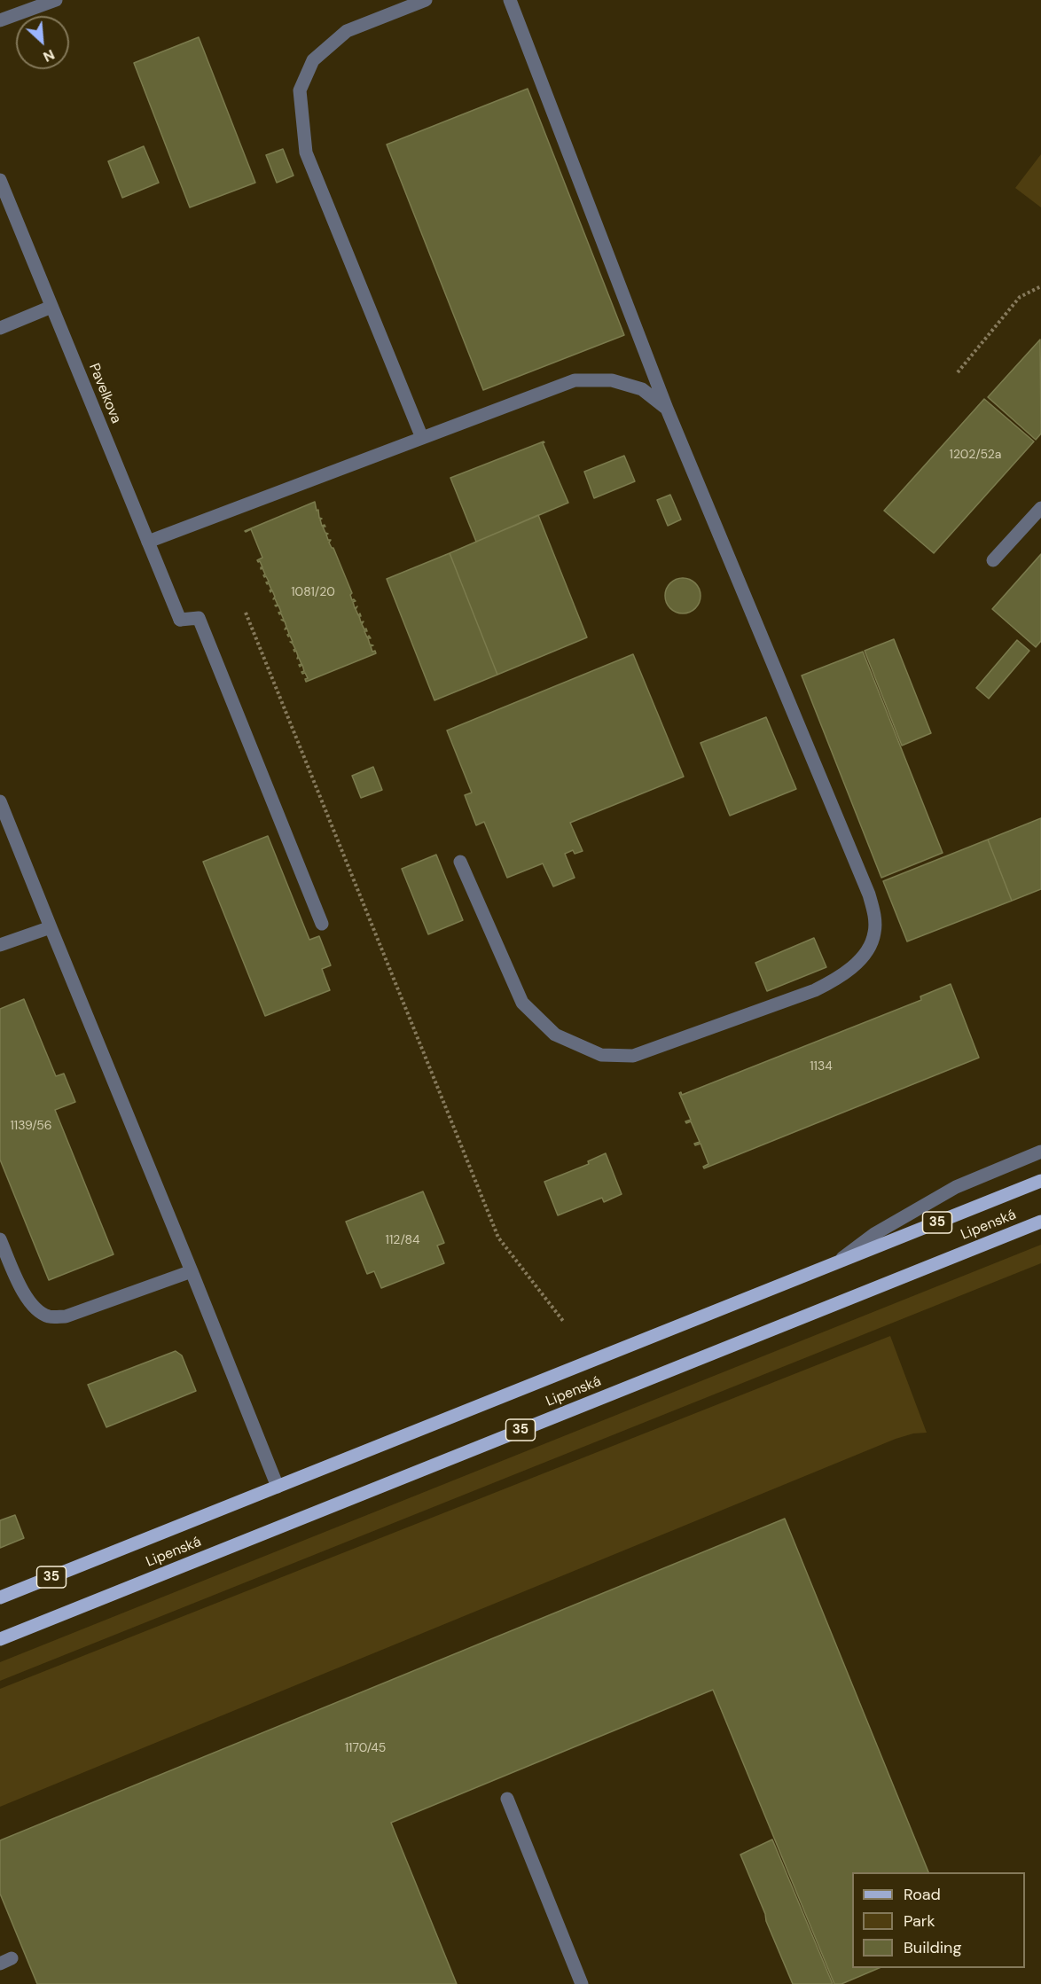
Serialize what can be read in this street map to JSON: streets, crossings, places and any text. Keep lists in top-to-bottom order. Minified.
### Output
{"streets":{"main road":["35","Lipenská"],"street":["Pavelkova"]},"house_numbers":["1202/52a","1081/20","1134","1139/56","112/84","1170/45"],"legend":["Road","Park","Building"],"north":"bottom right"}
